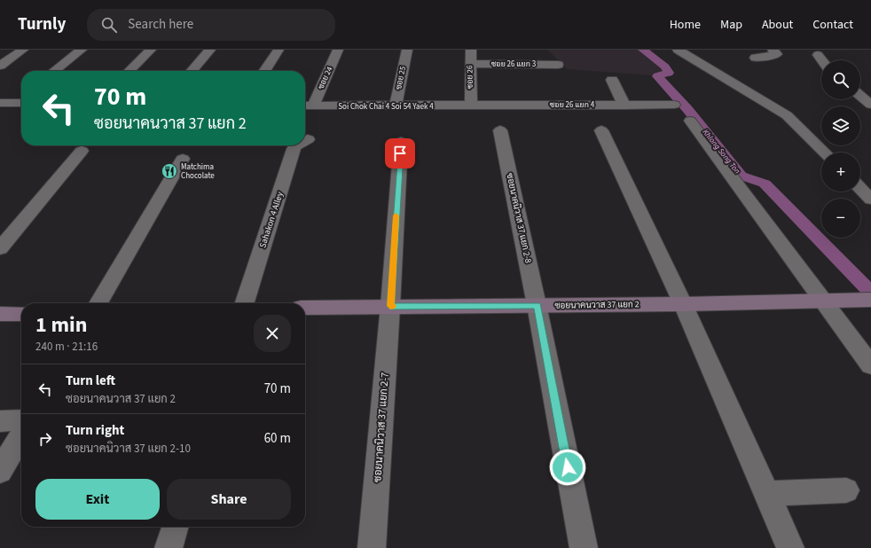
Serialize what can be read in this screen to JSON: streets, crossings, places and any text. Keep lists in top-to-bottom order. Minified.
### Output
{"streets":{"street":["ซอย 26 แยก 3","ซอย 26","ซอย 24","ซอย 25","ซอย 26 แยก 4","Soi Chok Chai 4 Soi 54 Yaek 4","ซอยนาคนิวาส 37 แยก 2-8","Sahakon 4 Alley","ซอยนาคนวาส 37 แยก 2","ซอยนาคนิวาส 37 แยก 2-7"]},"crossings":[["ซอย 26 แยก 3","ซอย 26"],["ซอย 26","ซอย 26 แยก 4"],["ซอย 26","Soi Chok Chai 4 Soi 54 Yaek 4"],["ซอย 24","Soi Chok Chai 4 Soi 54 Yaek 4"],["ซอย 25","Soi Chok Chai 4 Soi 54 Yaek 4"],["ซอย 26 แยก 4","Soi Chok Chai 4 Soi 54 Yaek 4"],["ซอยนาคนิวาส 37 แยก 2-8","ซอยนาคนวาส 37 แยก 2"],["ซอยนาคนวาส 37 แยก 2","ซอยนาคนิวาส 37 แยก 2-7"]],"water":["Khlong Song Ton"],"places":{"restaurant":["Matchima Chocolate"]},"page":{"header":"Turnly","search":"Search here","nav":["Home","Map","About","Contact"],"map_buttons":["+","−"],"turn":["70 m","ซอยนาคนวาส 37 แยก 2"],"heading":["1 min","240 m · 21:16"],"list":[{"name":"Turn left","note":"ซอยนาคนวาส 37 แยก 2","value":"70 m"},{"name":"Turn right","note":"ซอยนาคนิวาส 37 แยก 2-10","value":"60 m"}],"buttons":["Exit","Share"]}}
